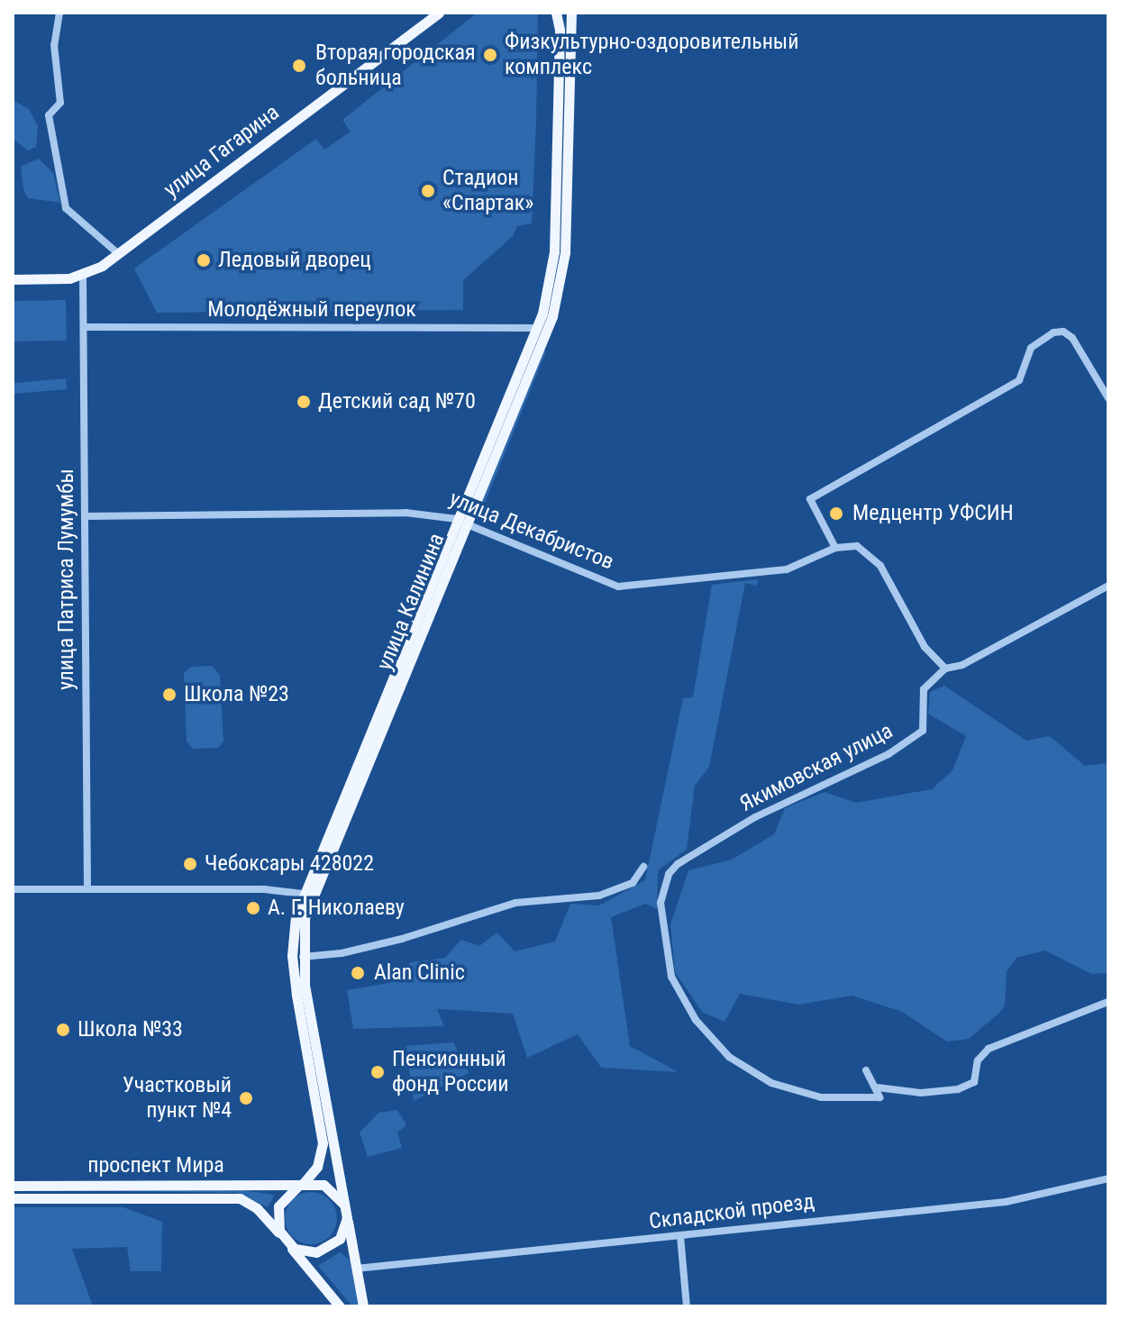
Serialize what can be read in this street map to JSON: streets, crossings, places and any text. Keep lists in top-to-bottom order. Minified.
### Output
{"streets":{"main road":["улица Гагарина","улица Калинина","проспект Мира"],"street":["Молодёжный переулок","улица Декабристов","улица Патриса Лумумбы","Якимовская улица","Складской проезд"]},"crossings":[["улица Гагарина","улица Патриса Лумумбы"],["Молодёжный переулок","улица Патриса Лумумбы"],["Молодёжный переулок","улица Калинина"],["улица Декабристов","улица Патриса Лумумбы"],["улица Декабристов","улица Калинина"],["улица Калинина","проспект Мира"]],"places":["Физкультурно-оздоровительный комплекс","Вторая городская больница","Стадион «Спартак»","Ледовый дворец","Детский сад №70","Медцентр УФСИН","Школа №23","Чебоксары 428022","А. Г. Николаеву","Alan Clinic","Школа №33","Пенсионный фонд России","Участковый пункт №4"]}
